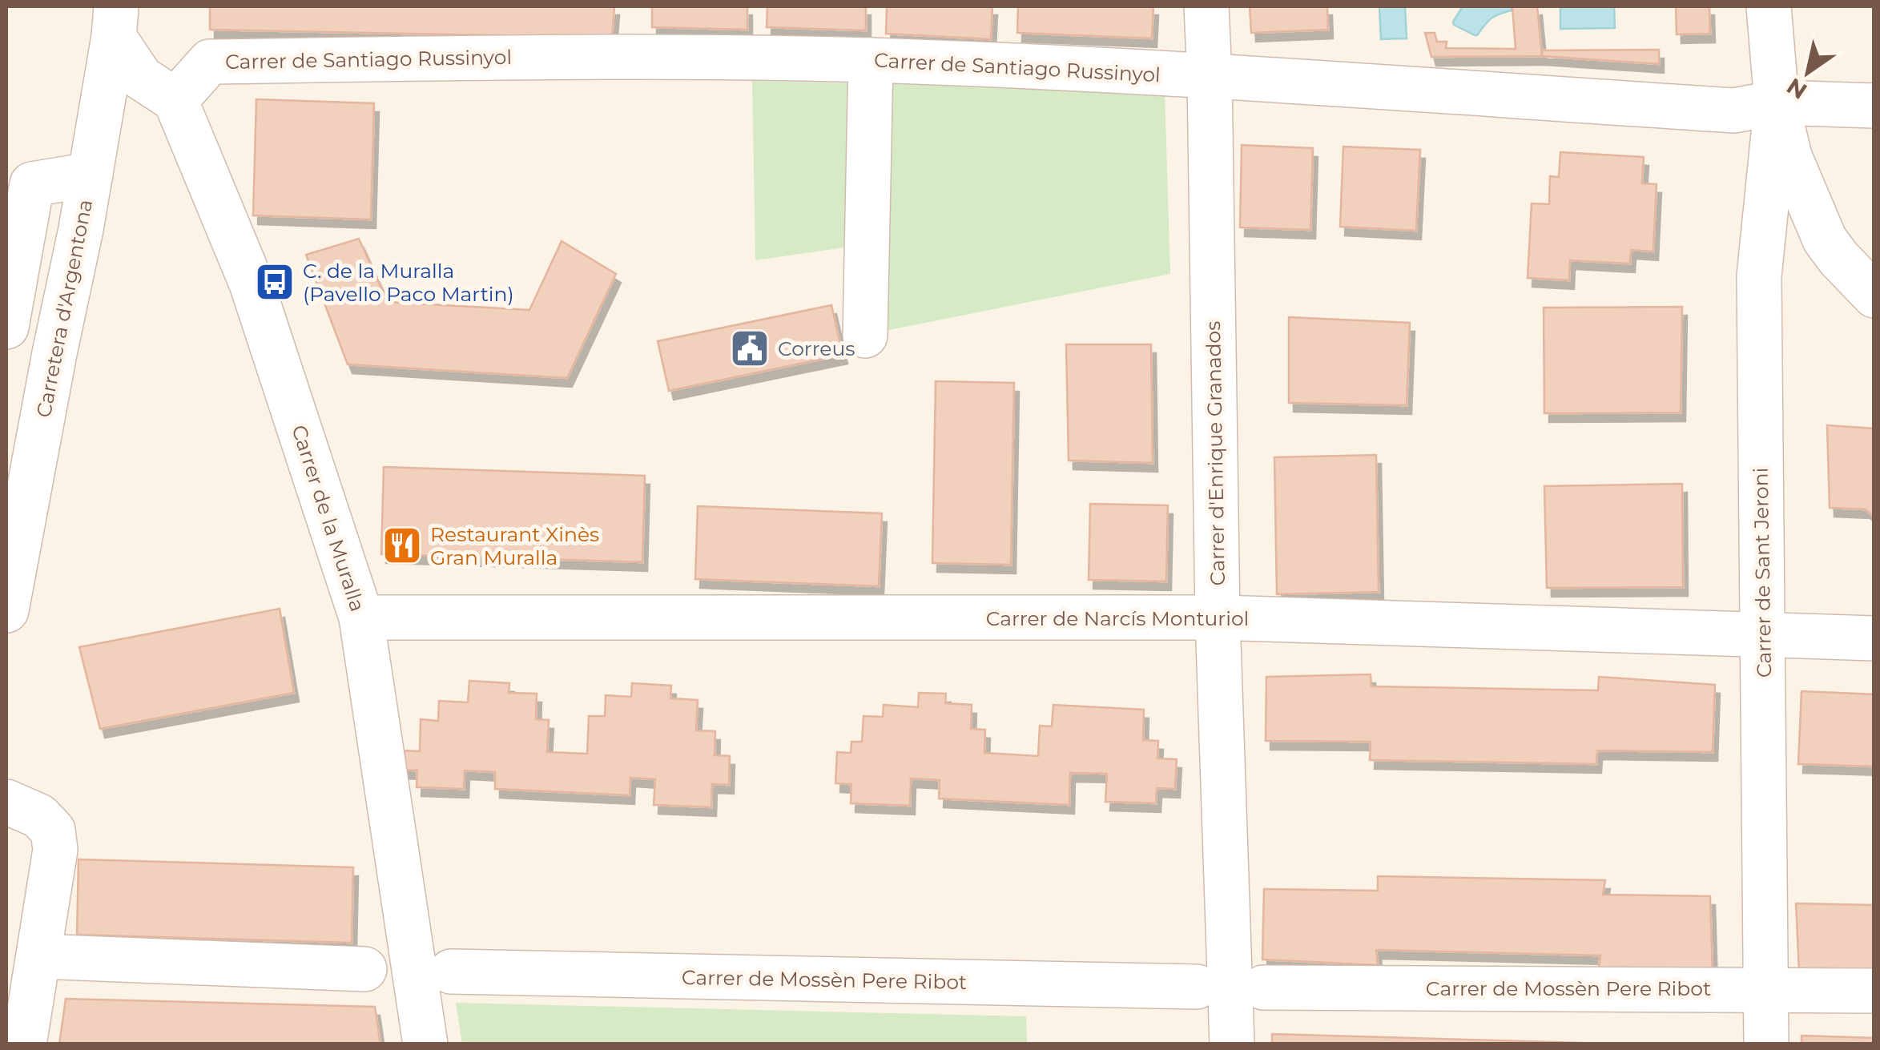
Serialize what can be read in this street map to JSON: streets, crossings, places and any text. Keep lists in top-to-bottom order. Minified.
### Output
{"streets":{"street":["Carrer de Santiago Russinyol","Carretera d'Argentona","Carrer d'Enrique Granados","Carrer de la Muralla","Carrer de Sant Jeroni","Carrer de Narcís Monturiol","Carrer de Mossèn Pere Ribot"]},"crossings":[["Carrer de Santiago Russinyol","Carrer d'Enrique Granados"],["Carrer de Santiago Russinyol","Carrer de la Muralla"],["Carrer de Santiago Russinyol","Carrer de Sant Jeroni"],["Carrer d'Enrique Granados","Carrer de Narcís Monturiol"],["Carrer de la Muralla","Carrer de Narcís Monturiol"],["Carrer de Sant Jeroni","Carrer de Narcís Monturiol"],["Carrer de Sant Jeroni","Carrer de Mossèn Pere Ribot"]],"places":{"bus stop":["C. de la Muralla (Pavello Paco Martin)"],"public building":["Correus"],"restaurant":["Restaurant Xinès Gran Muralla"]},"north":"bottom left"}
